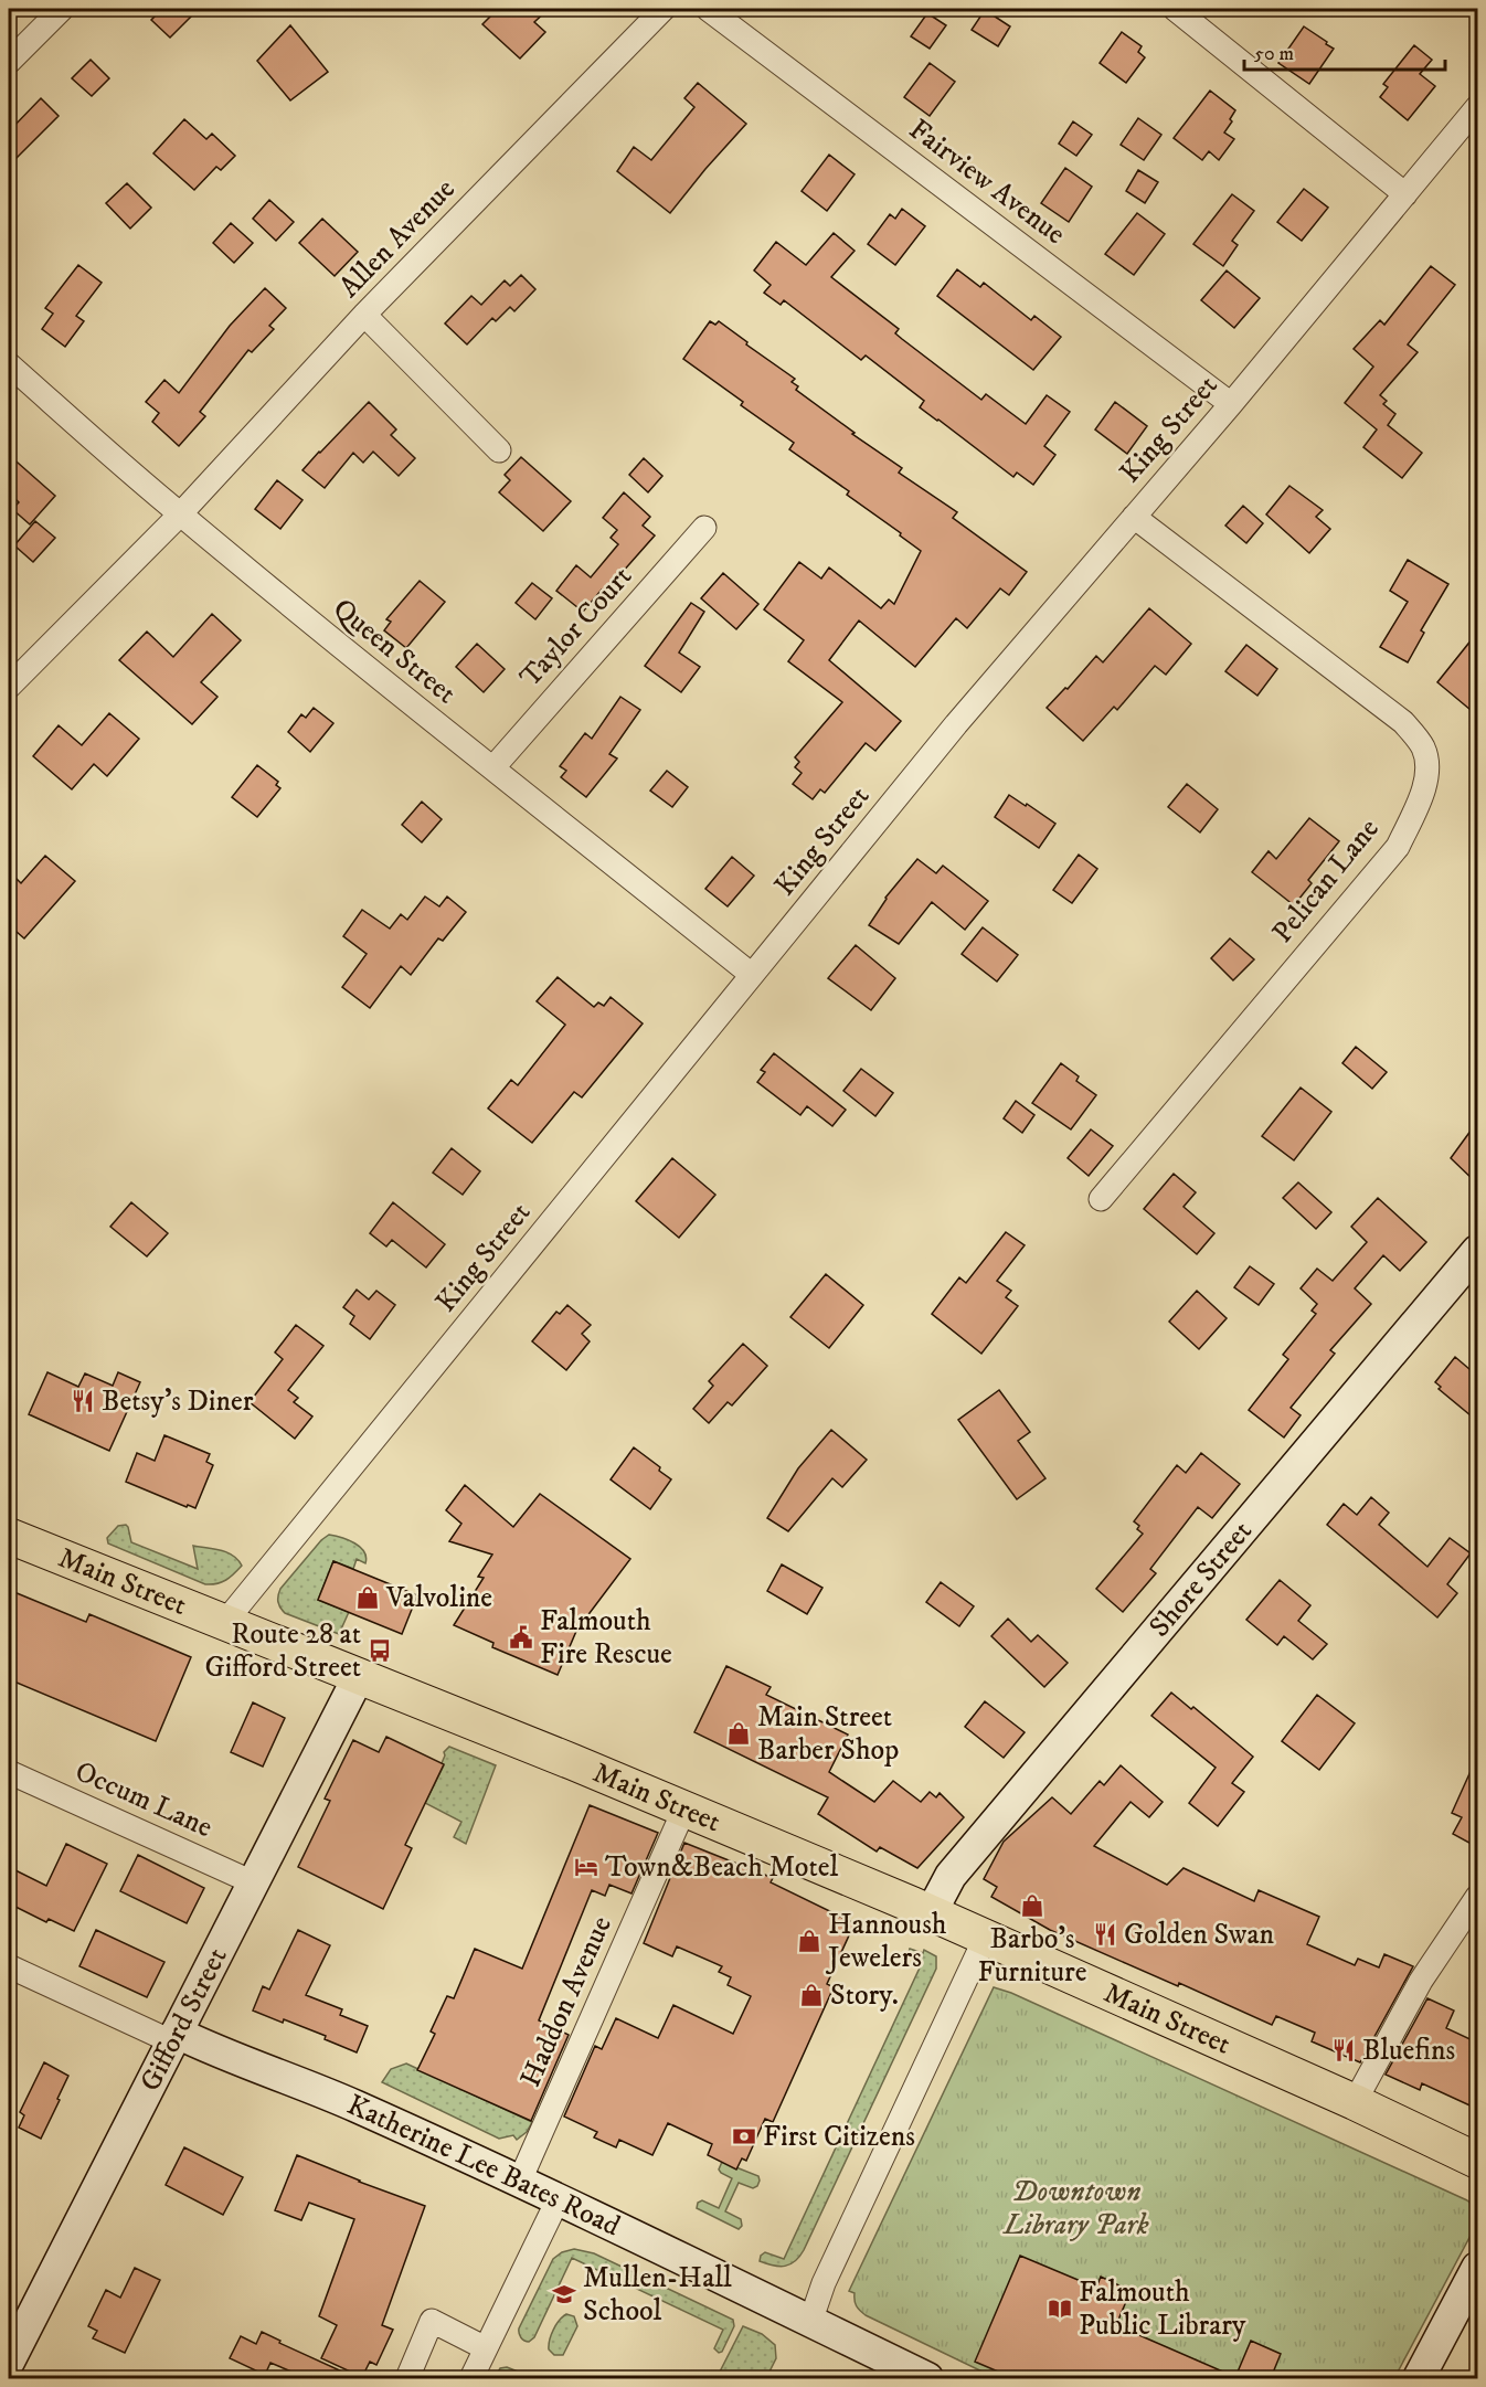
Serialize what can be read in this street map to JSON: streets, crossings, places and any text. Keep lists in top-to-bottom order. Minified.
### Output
{"streets":{"main road":["Shore Street","Main Street","Gifford Street","Katherine Lee Bates Road"],"street":["Fairview Avenue","Allen Avenue","King Street","Taylor Court","Queen Street","Pelican Lane","Occum Lane","Haddon Avenue"]},"crossings":[["Fairview Avenue","King Street"],["Allen Avenue","Queen Street"],["King Street","Queen Street"],["King Street","Pelican Lane"],["King Street","Main Street"],["Taylor Court","Queen Street"],["Shore Street","Main Street"],["Main Street","Haddon Avenue"],["Main Street","Gifford Street"],["Occum Lane","Gifford Street"],["Haddon Avenue","Katherine Lee Bates Road"],["Gifford Street","Katherine Lee Bates Road"]],"parks":["Downtown Library Park"],"places":{"restaurant":["Betsy's Diner","Golden Swan","Bluefins"],"shop":["Valvoline","Main Street Barber Shop","Barbo's Furniture","Hannoush Jewelers","Story."],"public building":["Falmouth Fire Rescue"],"bus stop":["Route 28 at Gifford Street"],"hotel":["Town&Beach Motel"],"bank":["First Citizens"],"school or university":["Mullen-Hall School"],"library":["Falmouth Public Library"]},"scale_bar":"50 m"}
